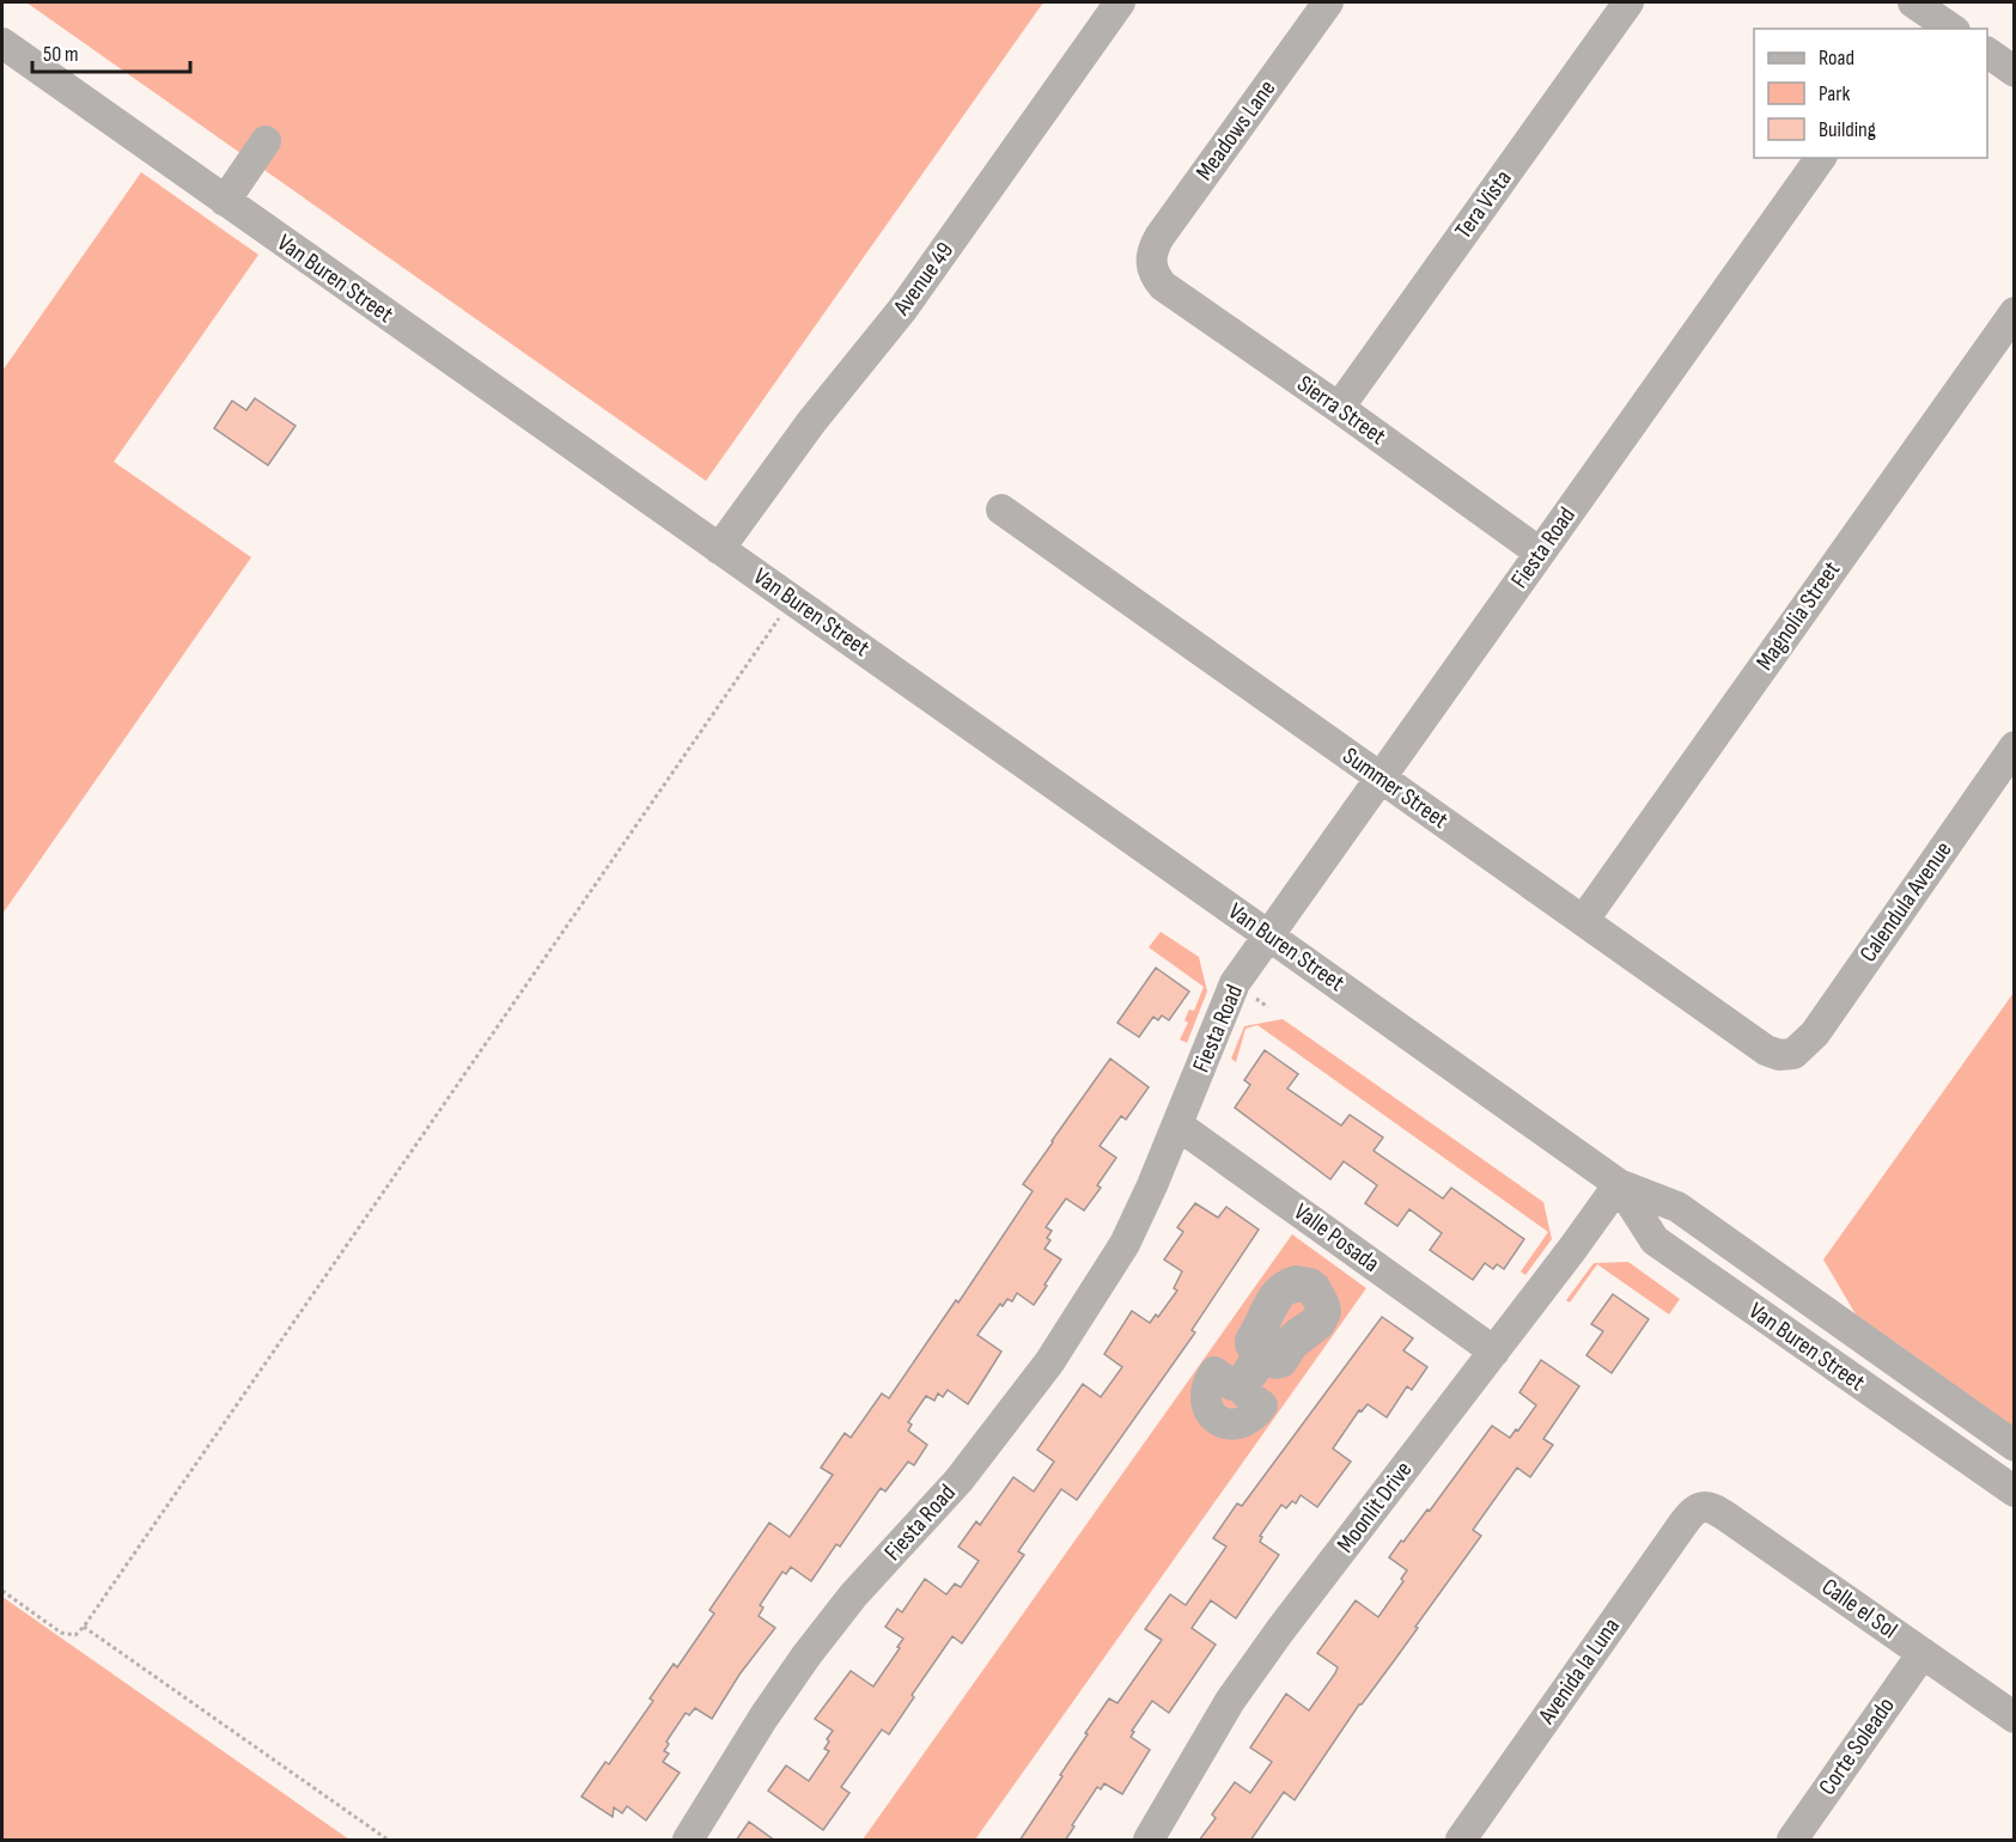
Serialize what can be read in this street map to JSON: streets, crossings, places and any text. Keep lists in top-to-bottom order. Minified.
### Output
{"streets":{"street":["Meadows Lane","Tera Vista","Van Buren Street","Avenue 49","Sierra Street","Fiesta Road","Magnolia Street","Summer Street","Calendula Avenue","Valle Posada","Moonlit Drive","Calle el Sol","Avenida la Luna","Corte Soleado"]},"crossings":[["Meadows Lane","Sierra Street"],["Tera Vista","Sierra Street"],["Van Buren Street","Avenue 49"],["Van Buren Street","Fiesta Road"],["Van Buren Street","Moonlit Drive"],["Sierra Street","Fiesta Road"],["Fiesta Road","Summer Street"],["Fiesta Road","Valle Posada"],["Magnolia Street","Summer Street"],["Summer Street","Calendula Avenue"],["Valle Posada","Moonlit Drive"],["Calle el Sol","Avenida la Luna"],["Calle el Sol","Corte Soleado"]],"legend":["Road","Park","Building"],"scale_bar":"50 m"}
